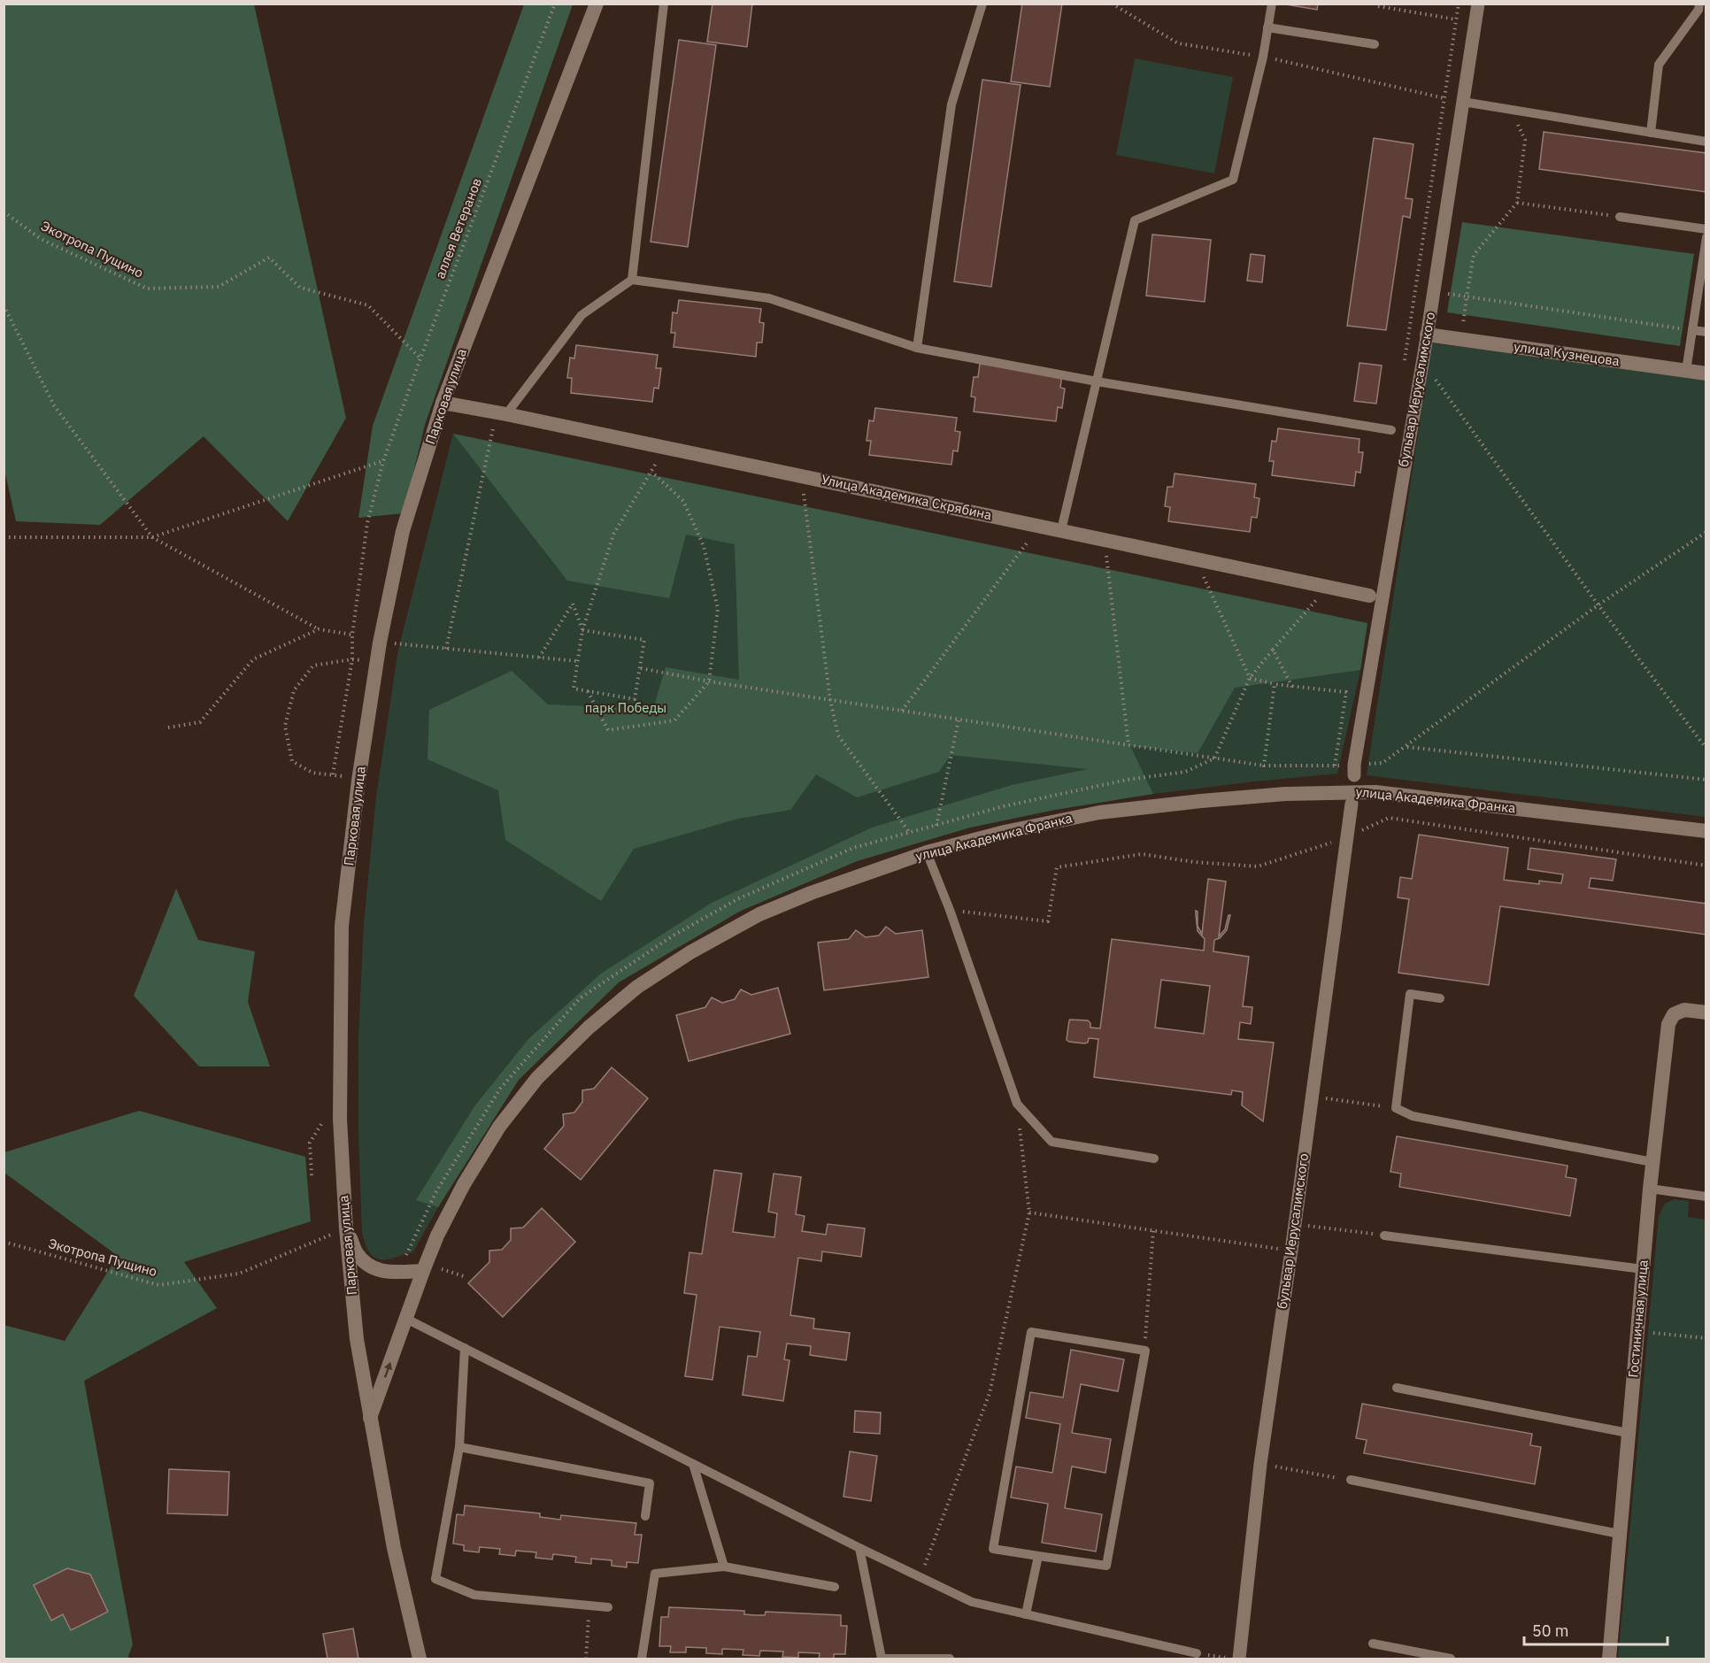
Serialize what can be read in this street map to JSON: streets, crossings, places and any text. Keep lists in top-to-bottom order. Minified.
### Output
{"streets":{"street":["улица Кузнецова","бульвар Иерусалимского","Парковая улица","Улица Академика Скрябина","улица Академика Франка","Гостиничная улица"],"path":["аллея Ветеранов","Экотропа Пущино"]},"crossings":[["аллея Ветеранов","Экотропа Пущино"],["Экотропа Пущино","Парковая улица"],["улица Кузнецова","бульвар Иерусалимского"],["Парковая улица","Улица Академика Скрябина"],["Парковая улица","улица Академика Франка"]],"parks":["парк Победы"],"scale_bar":"50 m"}
